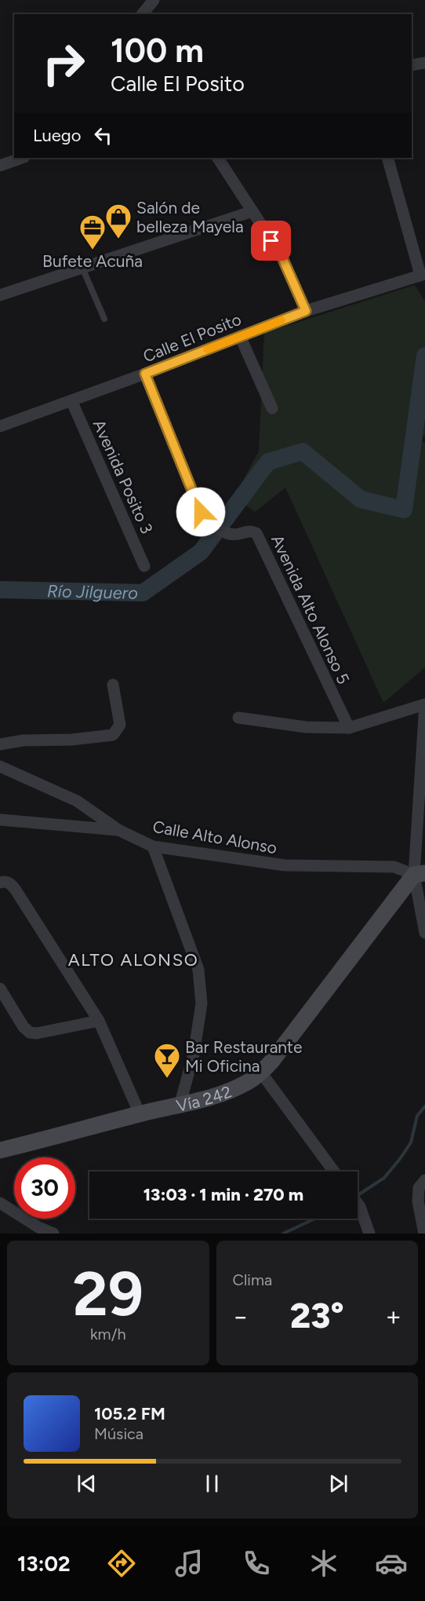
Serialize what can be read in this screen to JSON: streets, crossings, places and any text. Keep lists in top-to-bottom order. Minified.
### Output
{"streets":{"main road":["Vía 242"],"street":["Calle El Posito","Avenida Posito 3","Avenida Alto Alonso 5","Calle Alto Alonso"]},"crossings":[["Calle El Posito","Avenida Posito 3"],["Calle El Posito","Avenida Alto Alonso 5"],["Calle Alto Alonso","Vía 242"]],"districts":["ALTO ALONSO"],"water":["Río Jilguero"],"places":{"shop":["Salón de belleza Mayela"],"office":["Bufete Acuña"],"bar":["Bar Restaurante Mi Oficina"]},"page":{"turn":["100 m","Calle El Posito"],"then":"Luego","limit":"30","trip":"13:03 · 1 min · 270 m","tile":[["29","km/h"],"Clima"],"heat":["−","23°","+"],"song":["105.2 FM","Música"],"tabs":"13:02"}}
